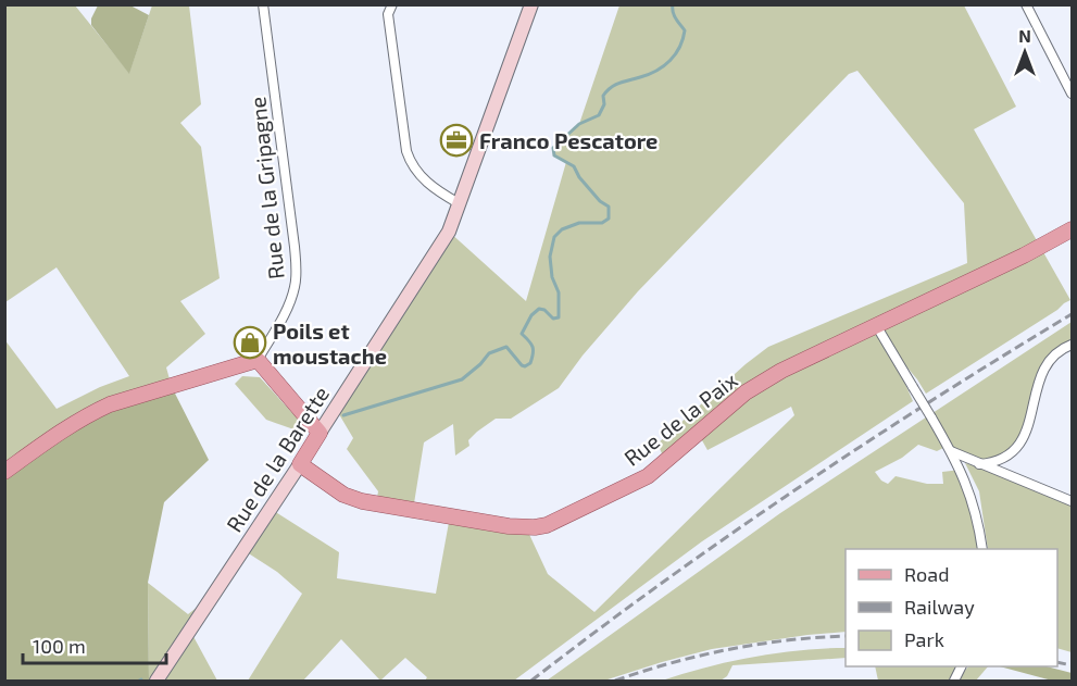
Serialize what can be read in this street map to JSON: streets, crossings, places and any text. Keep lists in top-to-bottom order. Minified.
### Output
{"streets":{"main road":["Rue de la Paix","Rue de la Barette"],"street":["Rue de la Gripagne"]},"crossings":[["Rue de la Paix","Rue de la Barette"]],"places":{"office":["Franco Pescatore"],"shop":["Poils et moustache"]},"legend":["Road","Railway","Park"],"scale_bar":"100 m","north":"top"}
